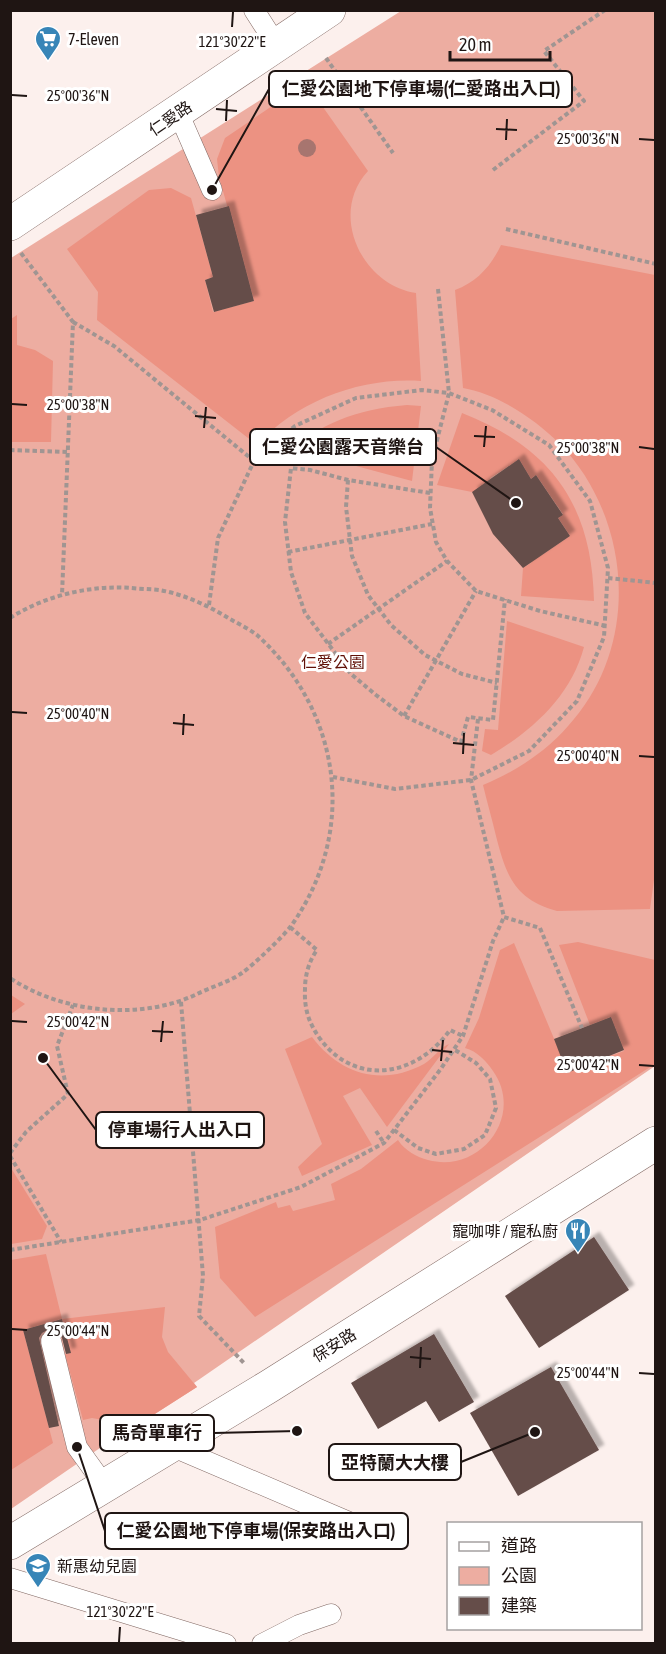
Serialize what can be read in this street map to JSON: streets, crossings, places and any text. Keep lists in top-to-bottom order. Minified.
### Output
{"streets":{"street":["仁愛路","保安路"]},"parks":["仁愛公園"],"places":{"supermarket":["7-Eleven"],"other":["仁愛公園地下停車場(仁愛路出入口)","仁愛公園露天音樂台","停車場行人出入口","馬奇單車行","亞特蘭大大樓","仁愛公園地下停車場(保安路出入口)"],"restaurant":["寵咖啡 / 寵私廚"],"school or university":["新惠幼兒園"]},"legend":["道路","公園","建築"],"scale_bar":"20 m","coordinates":["121°30'22\"E","25°00'36\"N","25°00'38\"N","25°00'40\"N","25°00'42\"N","25°00'44\"N"]}
